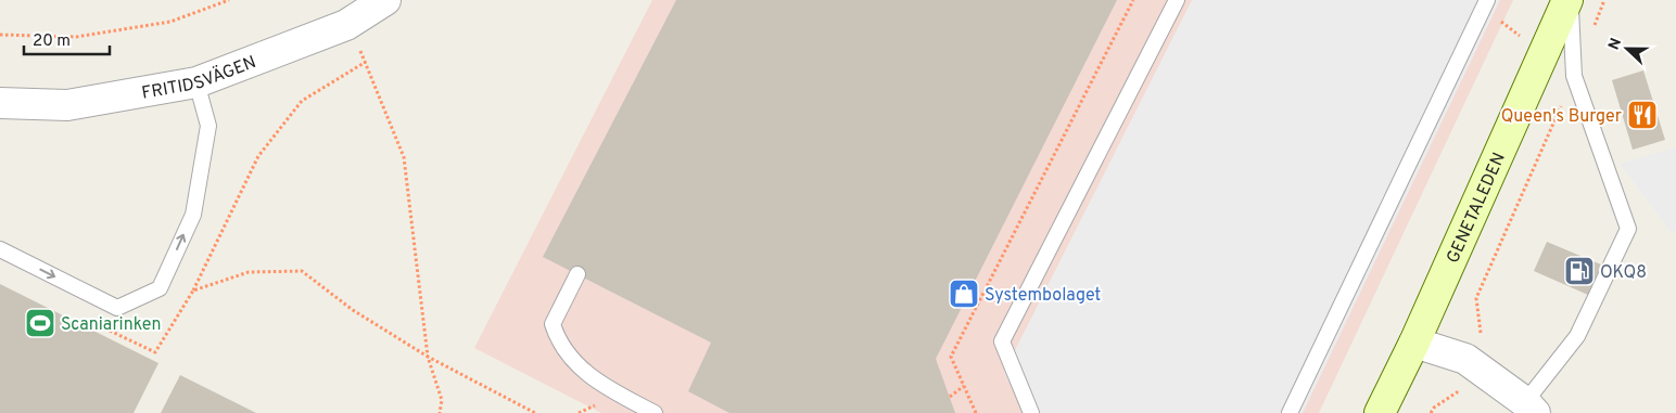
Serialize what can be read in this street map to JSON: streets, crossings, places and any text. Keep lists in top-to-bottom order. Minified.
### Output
{"streets":{"main road":["GENETALEDEN"],"street":["FRITIDSVÄGEN"]},"places":{"restaurant":["Queen's Burger"],"fuel station":["OKQ8"],"shop":["Systembolaget"],"sports":["Scaniarinken"]},"scale_bar":"20 m","north":"left"}
